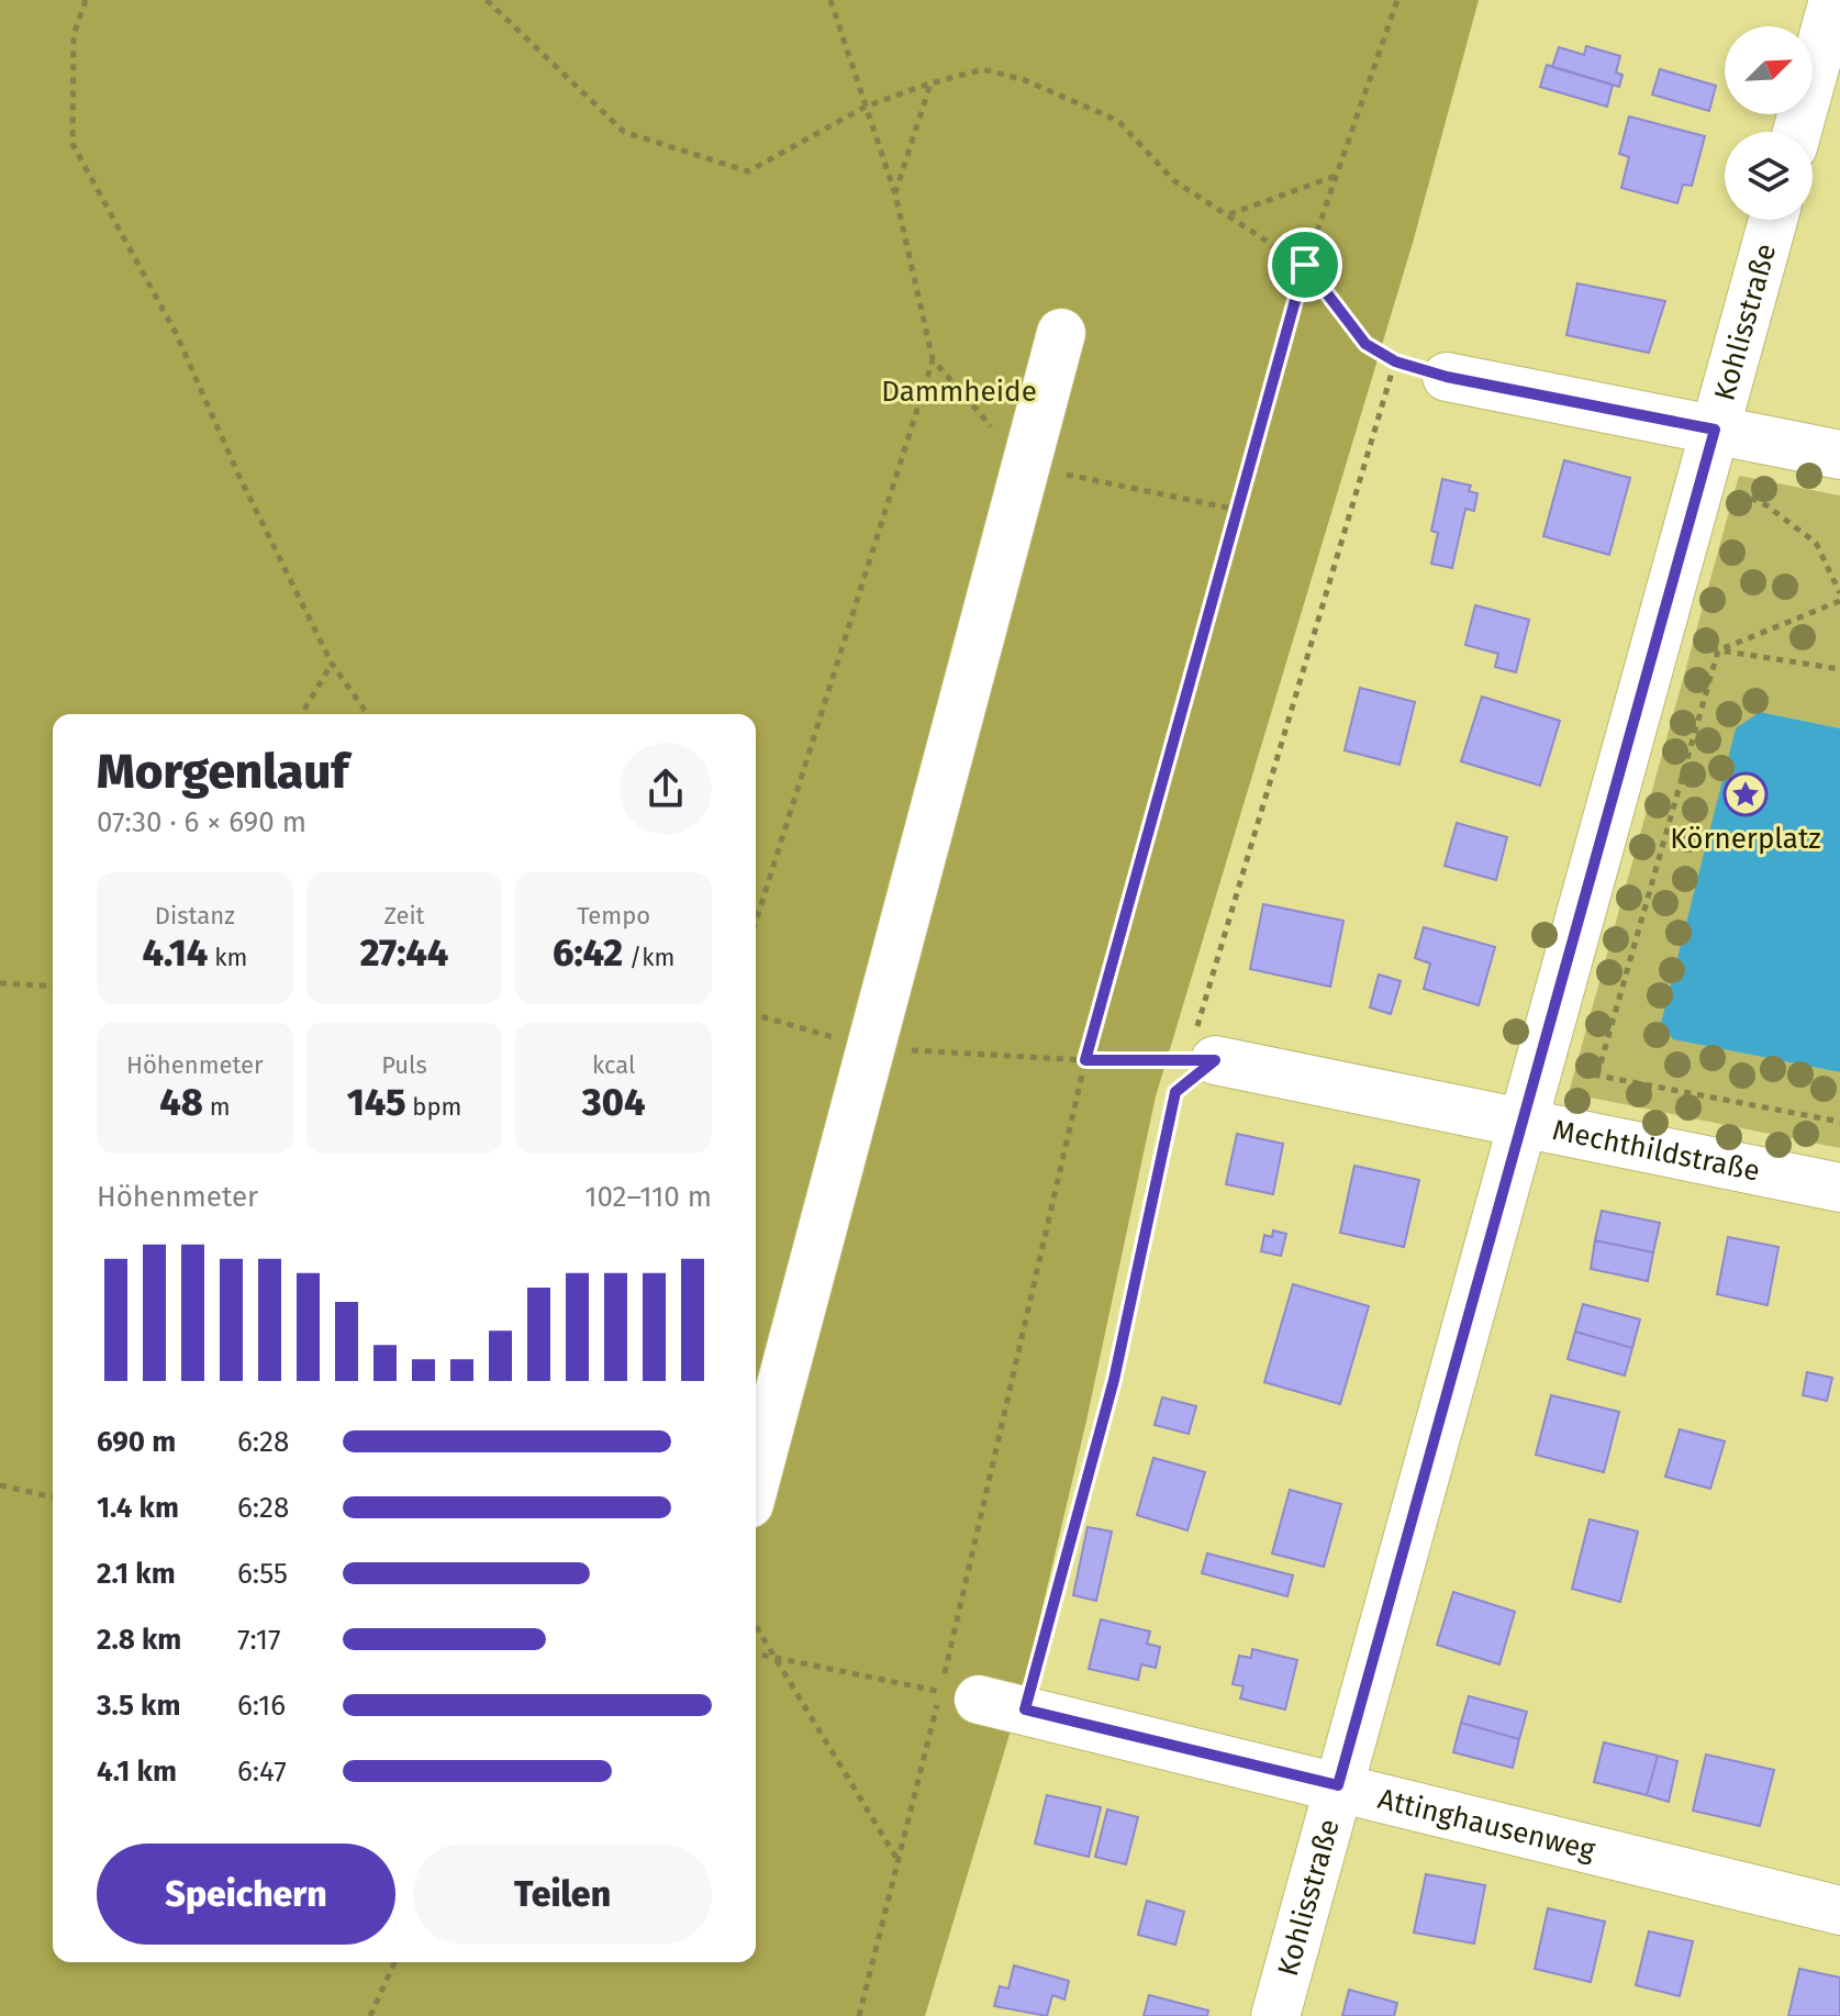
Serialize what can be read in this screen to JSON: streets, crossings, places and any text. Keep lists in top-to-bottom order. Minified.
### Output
{"streets":{"street":["Kohlisstraße","Mechthildstraße","Attinghausenweg"]},"crossings":[["Kohlisstraße","Mechthildstraße"],["Kohlisstraße","Attinghausenweg"]],"parks":["Dammheide"],"places":{"place":["Körnerplatz"]},"north":"top right","page":{"heading":["Morgenlauf","07:30 · 6 × 690 m"],"stats":[["Distanz","4.14 km"],["Zeit","27:44"],["Tempo","6:42 /km"],["Höhenmeter","48 m"],["Puls","145 bpm"],["kcal","304"]],"chart":["Höhenmeter","102–110 m"],"list":[{"name":"690 m","note":"6:28"},{"name":"1.4 km","note":"6:28"},{"name":"2.1 km","note":"6:55"},{"name":"2.8 km","note":"7:17"},{"name":"3.5 km","note":"6:16"},{"name":"4.1 km","note":"6:47"}],"buttons":["Speichern","Teilen"]}}
